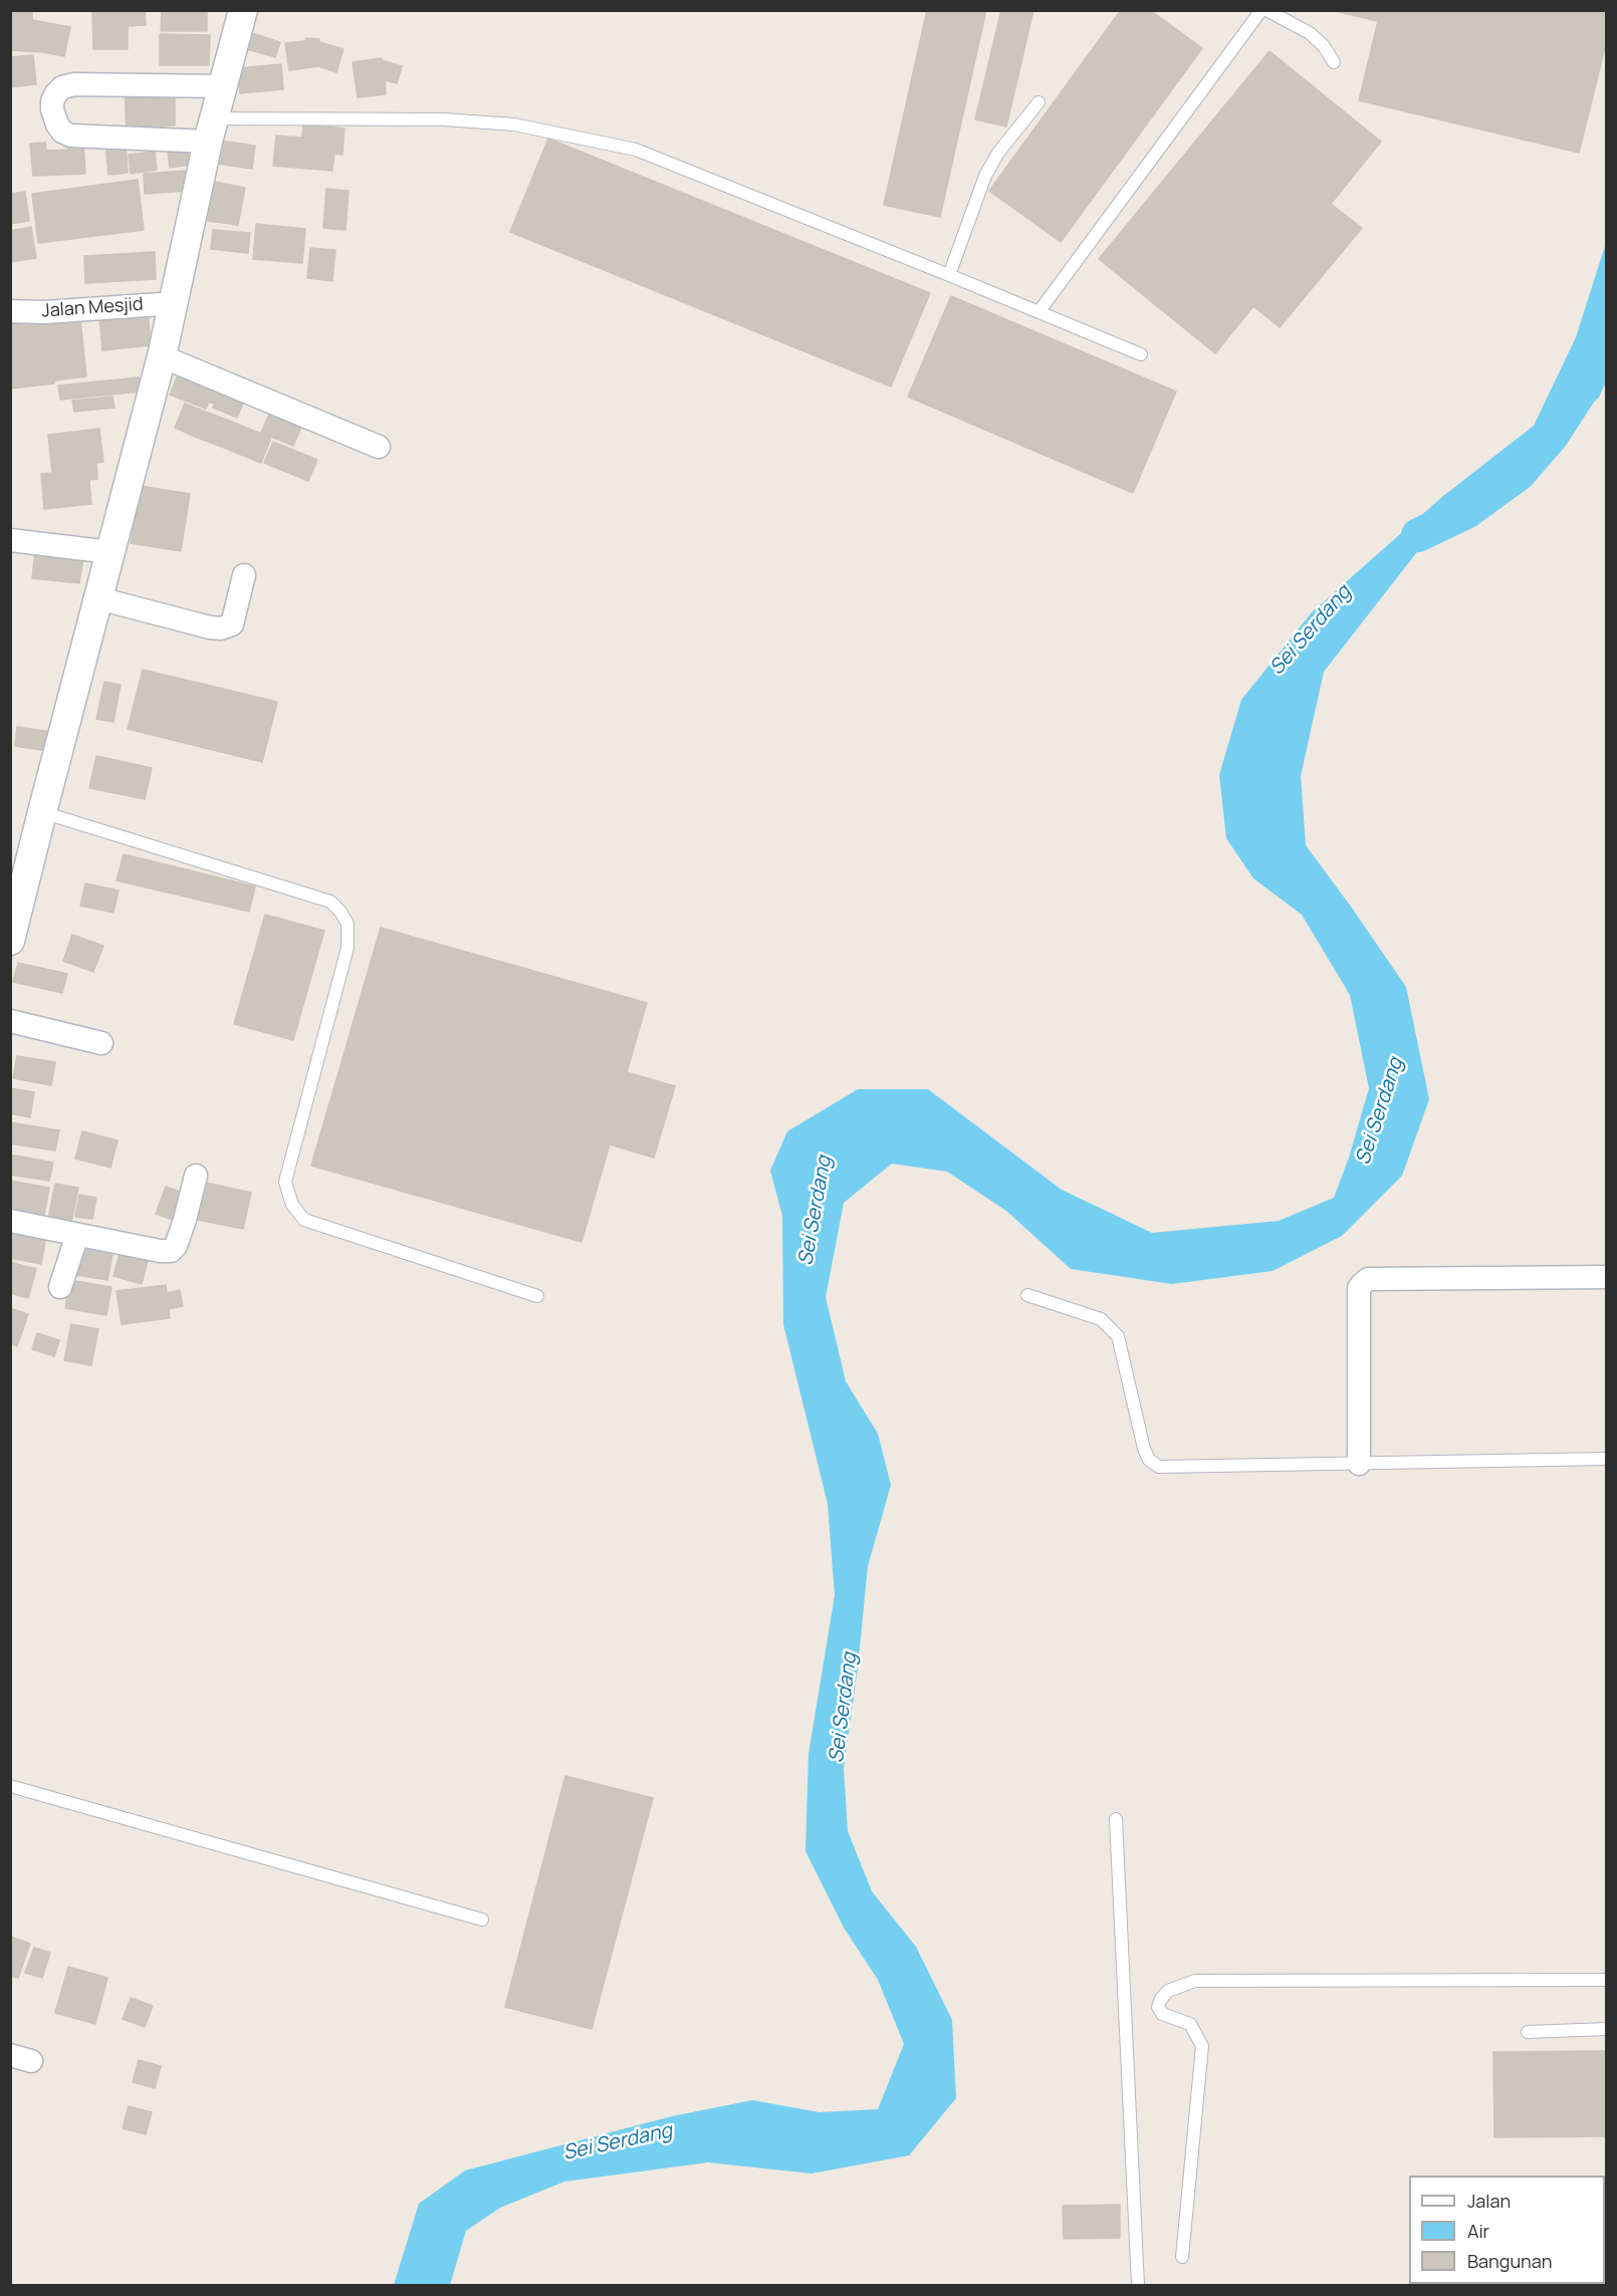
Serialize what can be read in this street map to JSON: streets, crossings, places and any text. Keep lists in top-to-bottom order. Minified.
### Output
{"streets":{"street":["Jalan Mesjid"]},"water":["Sei Serdang"],"legend":["Jalan","Air","Bangunan"]}
